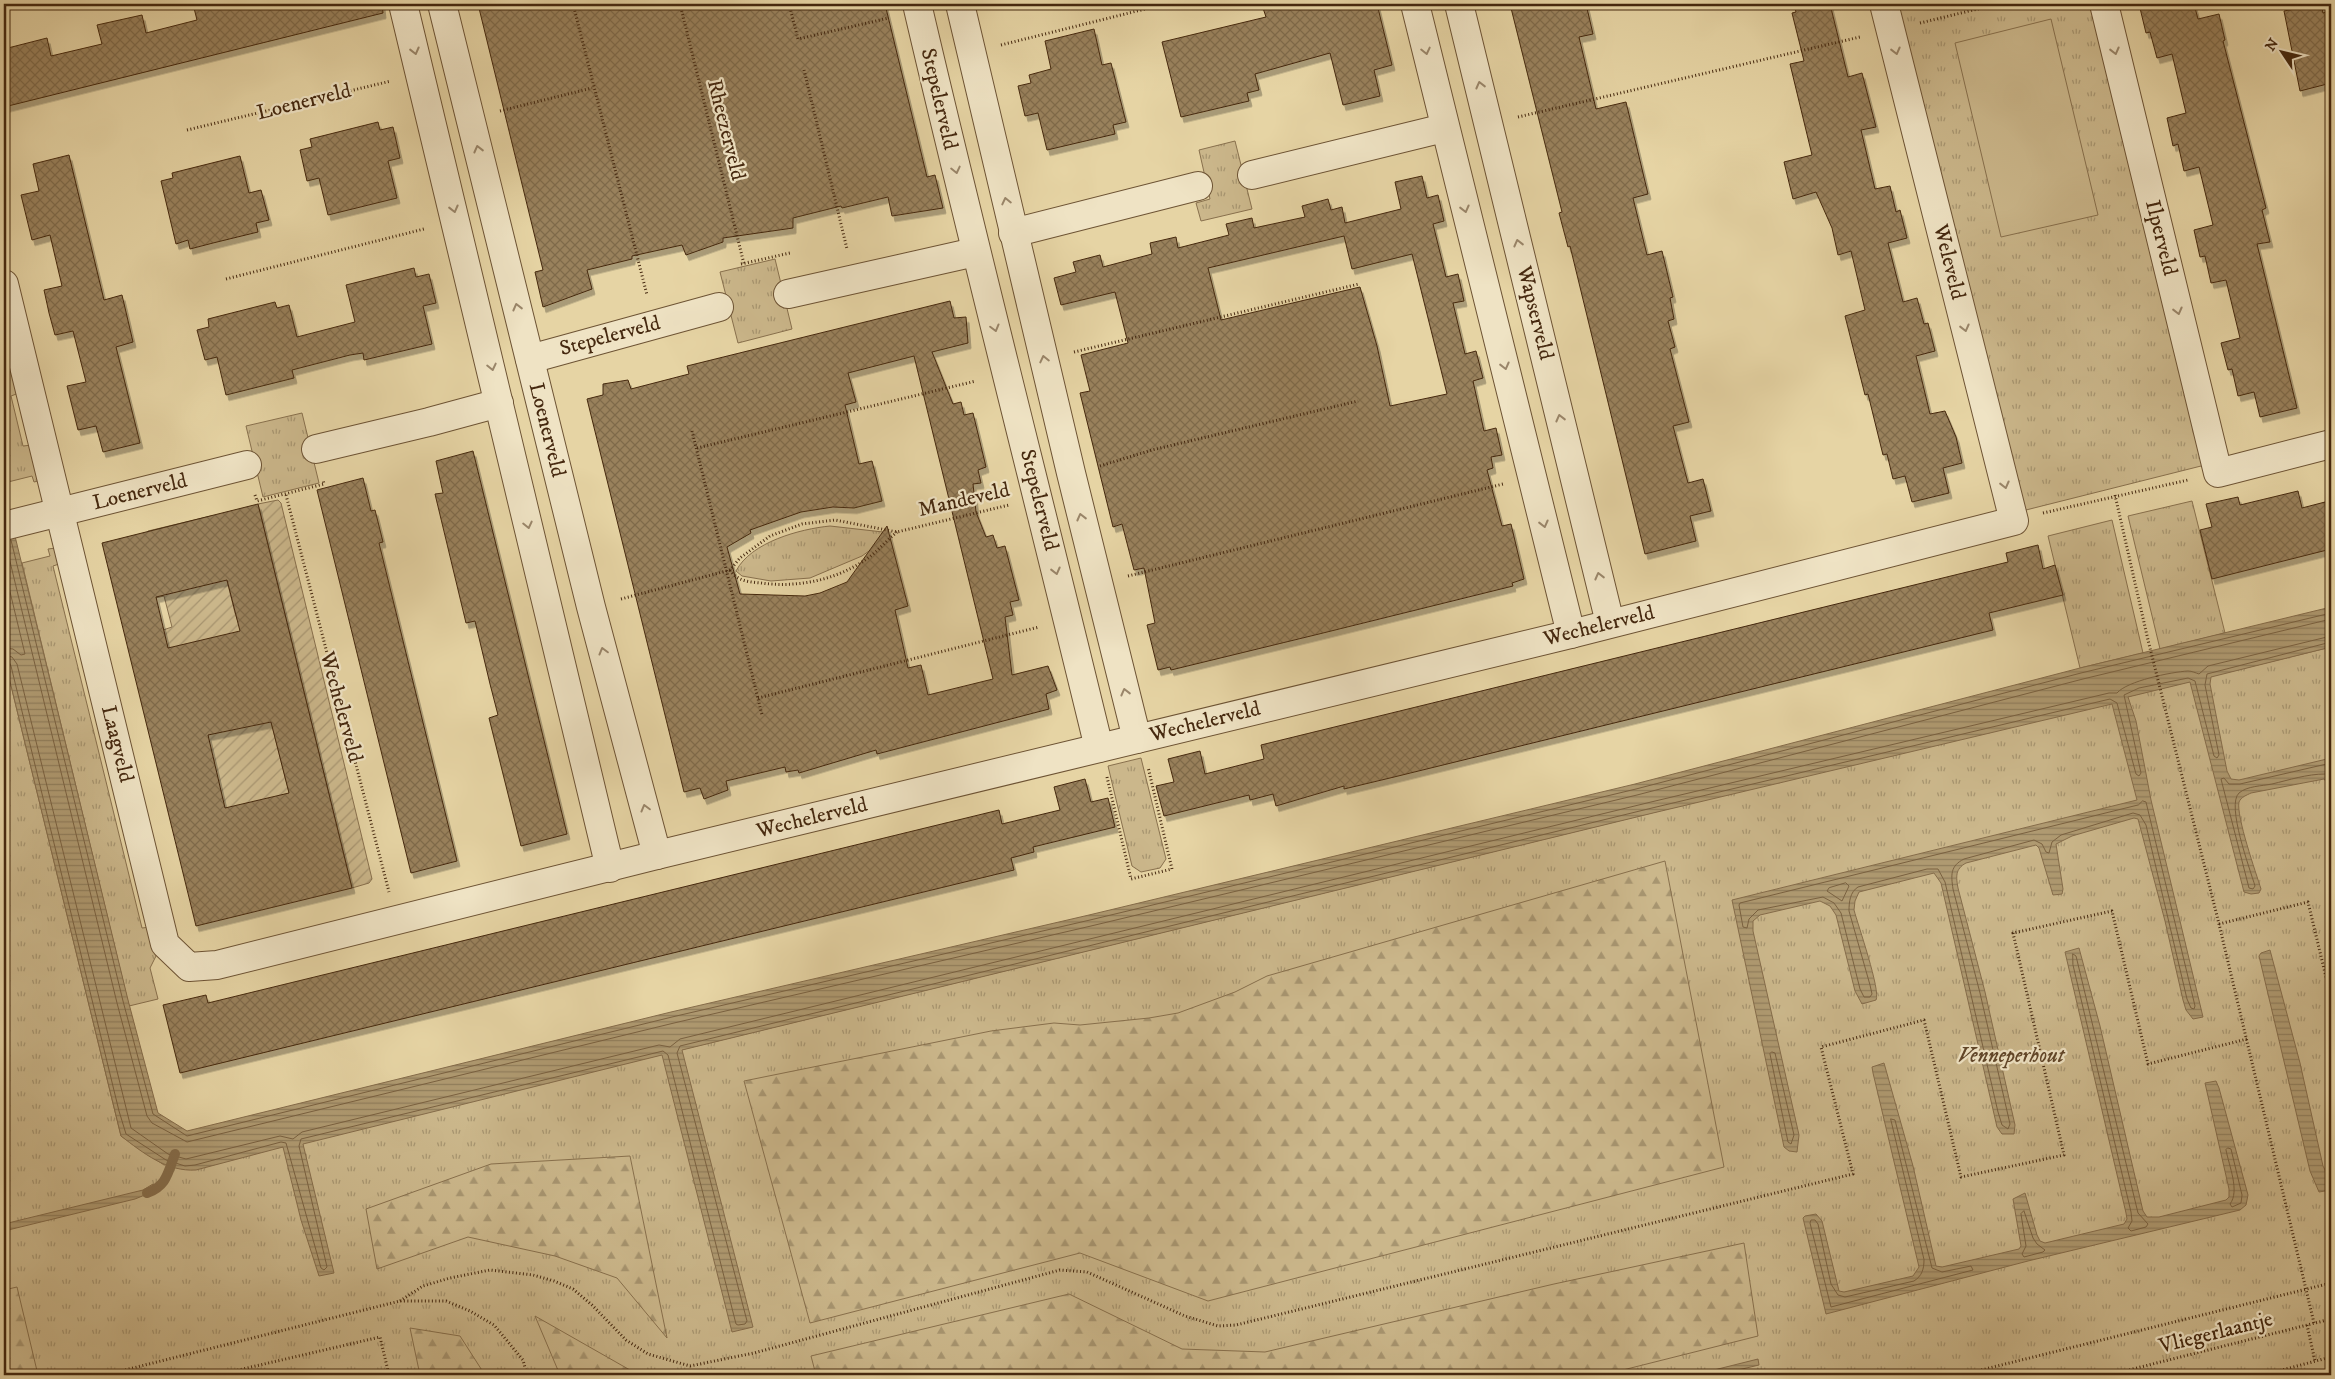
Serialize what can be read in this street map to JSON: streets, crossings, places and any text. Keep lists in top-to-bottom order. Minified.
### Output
{"streets":{"street":["Stepelerveld","Loenerveld","Ilperveld","Weleveld","Wapserveld","Wechelerveld","Laagveld"],"path":["Rheezerveld","Mandeveld","Vliegerlaantje"]},"crossings":[["Stepelerveld","Loenerveld"],["Stepelerveld","Mandeveld"],["Stepelerveld","Wechelerveld"],["Loenerveld","Mandeveld"],["Loenerveld","Wechelerveld"],["Loenerveld","Laagveld"],["Weleveld","Wechelerveld"],["Wapserveld","Wechelerveld"],["Wechelerveld","Laagveld"]],"one_way":["Ilperveld","Weleveld"],"parks":["Venneperhout"],"north":"top left"}
